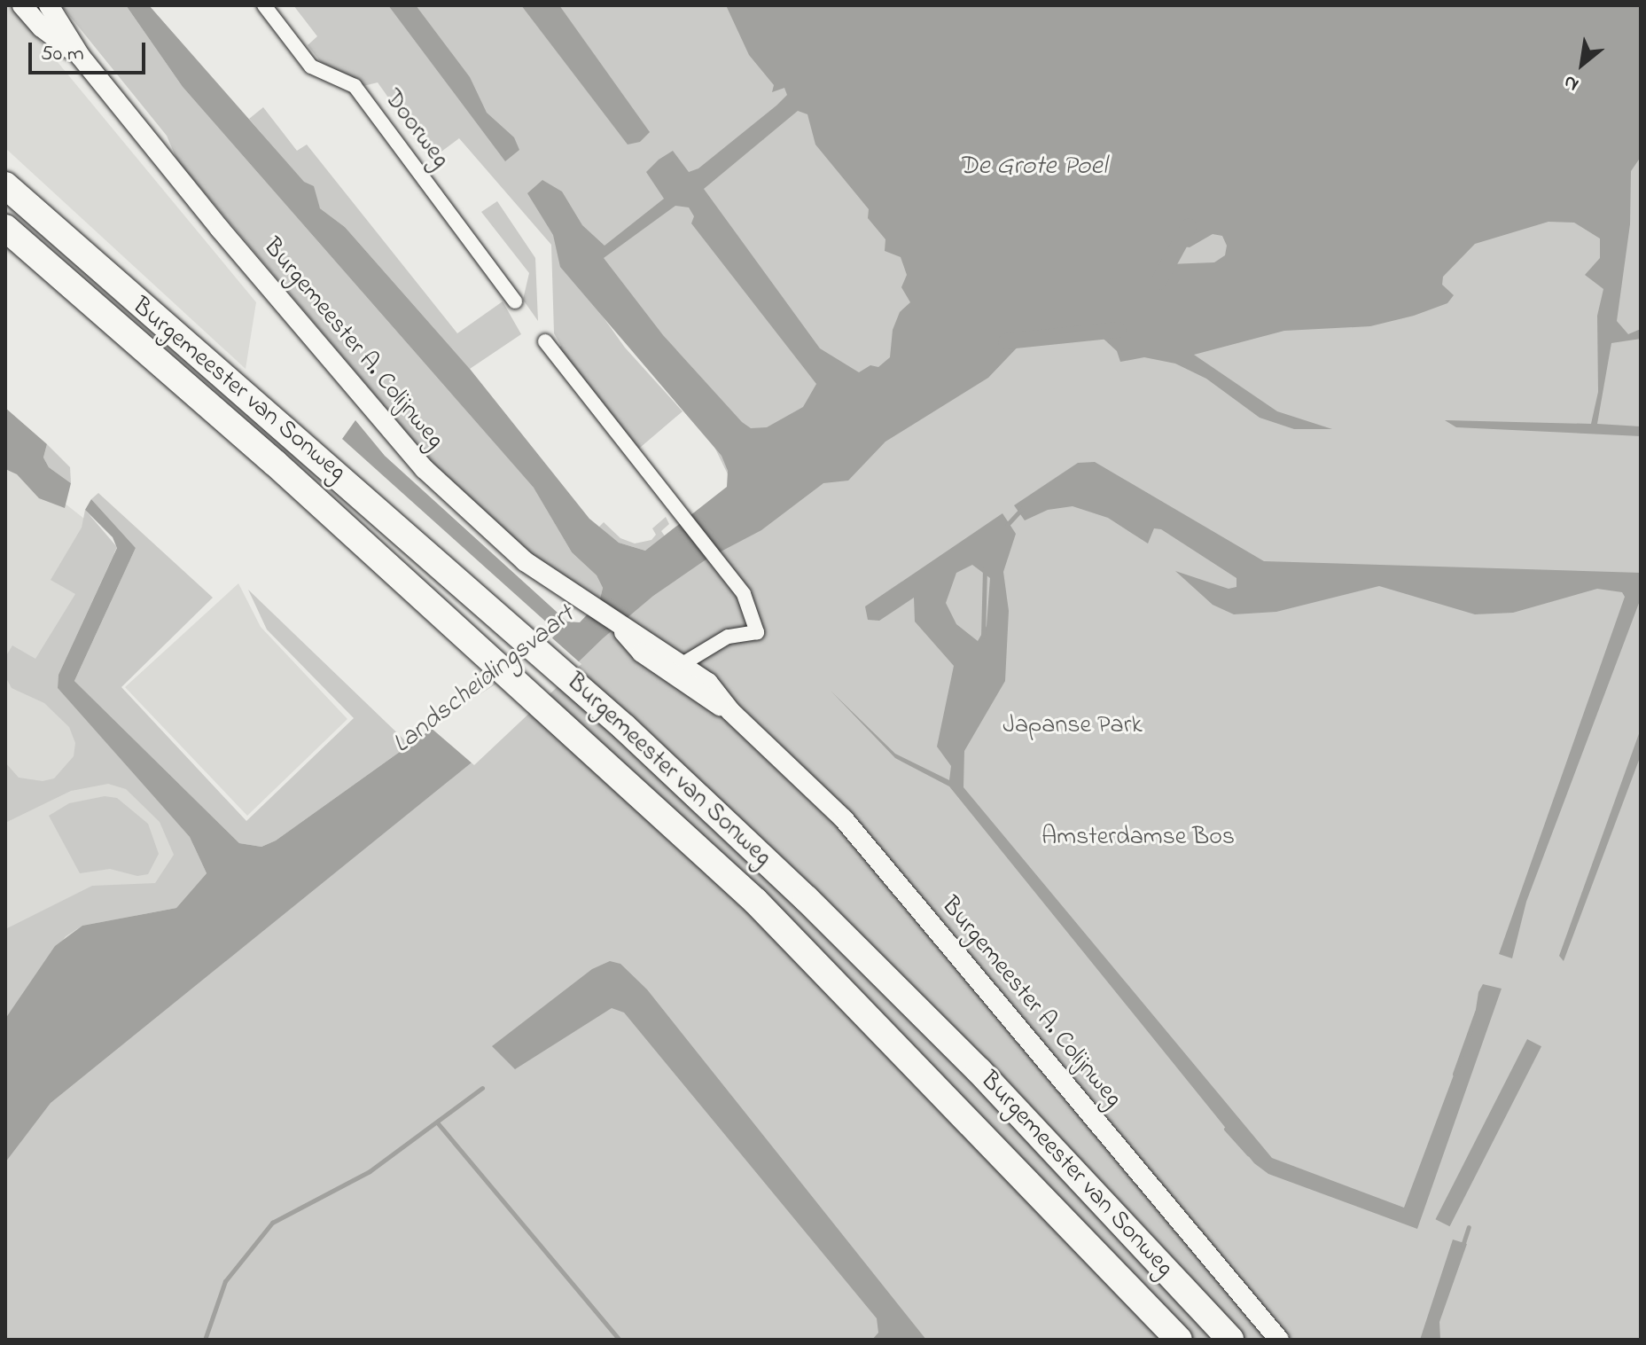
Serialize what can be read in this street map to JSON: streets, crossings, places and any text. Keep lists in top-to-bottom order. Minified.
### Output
{"streets":{"highway":["Burgemeester van Sonweg"],"street":["Doorweg","Burgemeester A. Colijnweg"]},"water":["De Grote Poel","Landscheidingsvaart"],"parks":["Japanse Park","Amsterdamse Bos"],"scale_bar":"50 m","north":"bottom left"}
